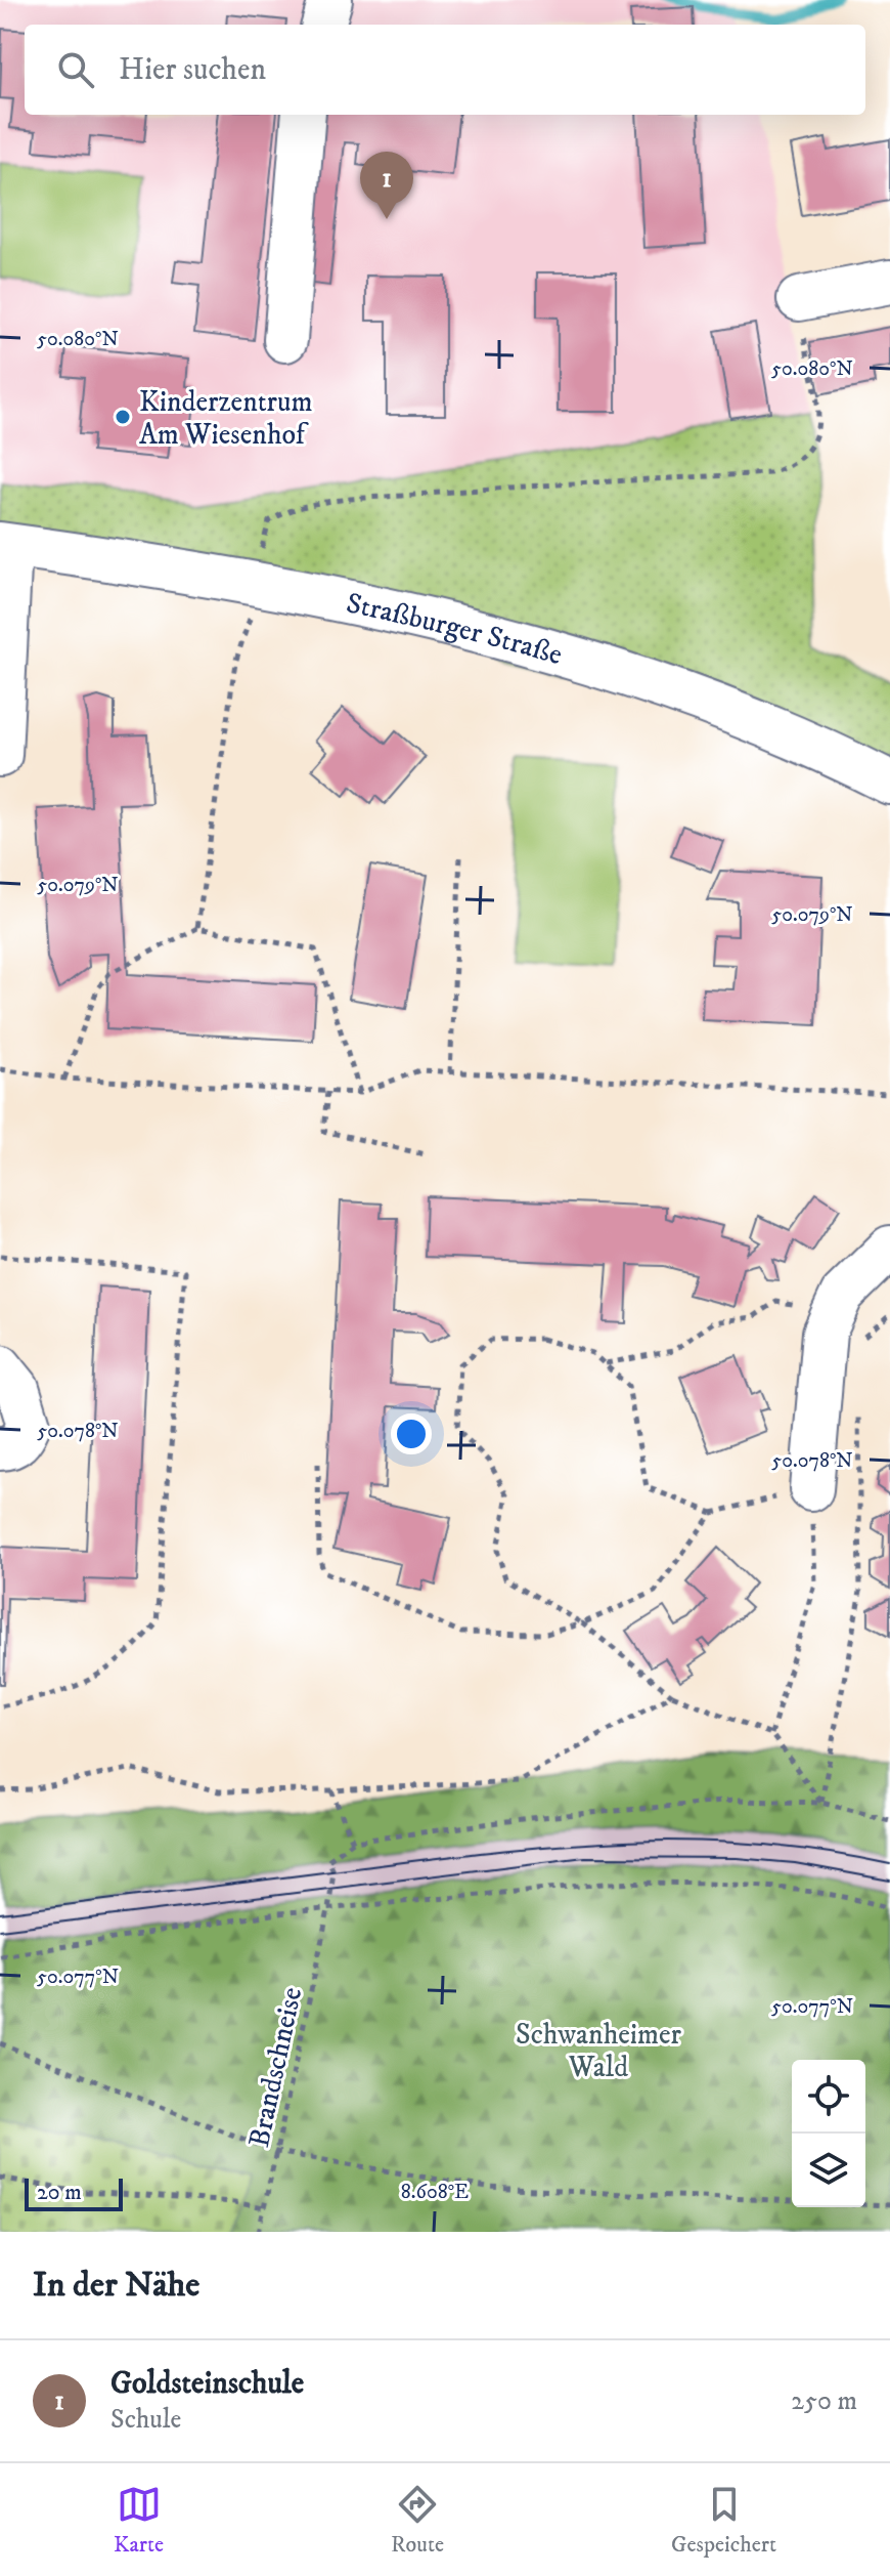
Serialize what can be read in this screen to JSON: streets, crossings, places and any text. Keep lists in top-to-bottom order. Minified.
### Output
{"streets":{"street":["Straßburger Straße"],"path":["Brandschneise"]},"parks":["Schwanheimer Wald"],"places":["Kinderzentrum Am Wiesenhof"],"scale_bar":"20 m","page":{"search":"Hier suchen","pins":"1","scale":"20 m","heading":"In der Nähe","list":[{"mark":"1","name":"Goldsteinschule","note":"Schule","value":"250 m"}],"nav":["Karte","Route","Gespeichert"]},"coordinates":["50.080°N","50.079°N","50.078°N","50.077°N","8.608°E"]}
